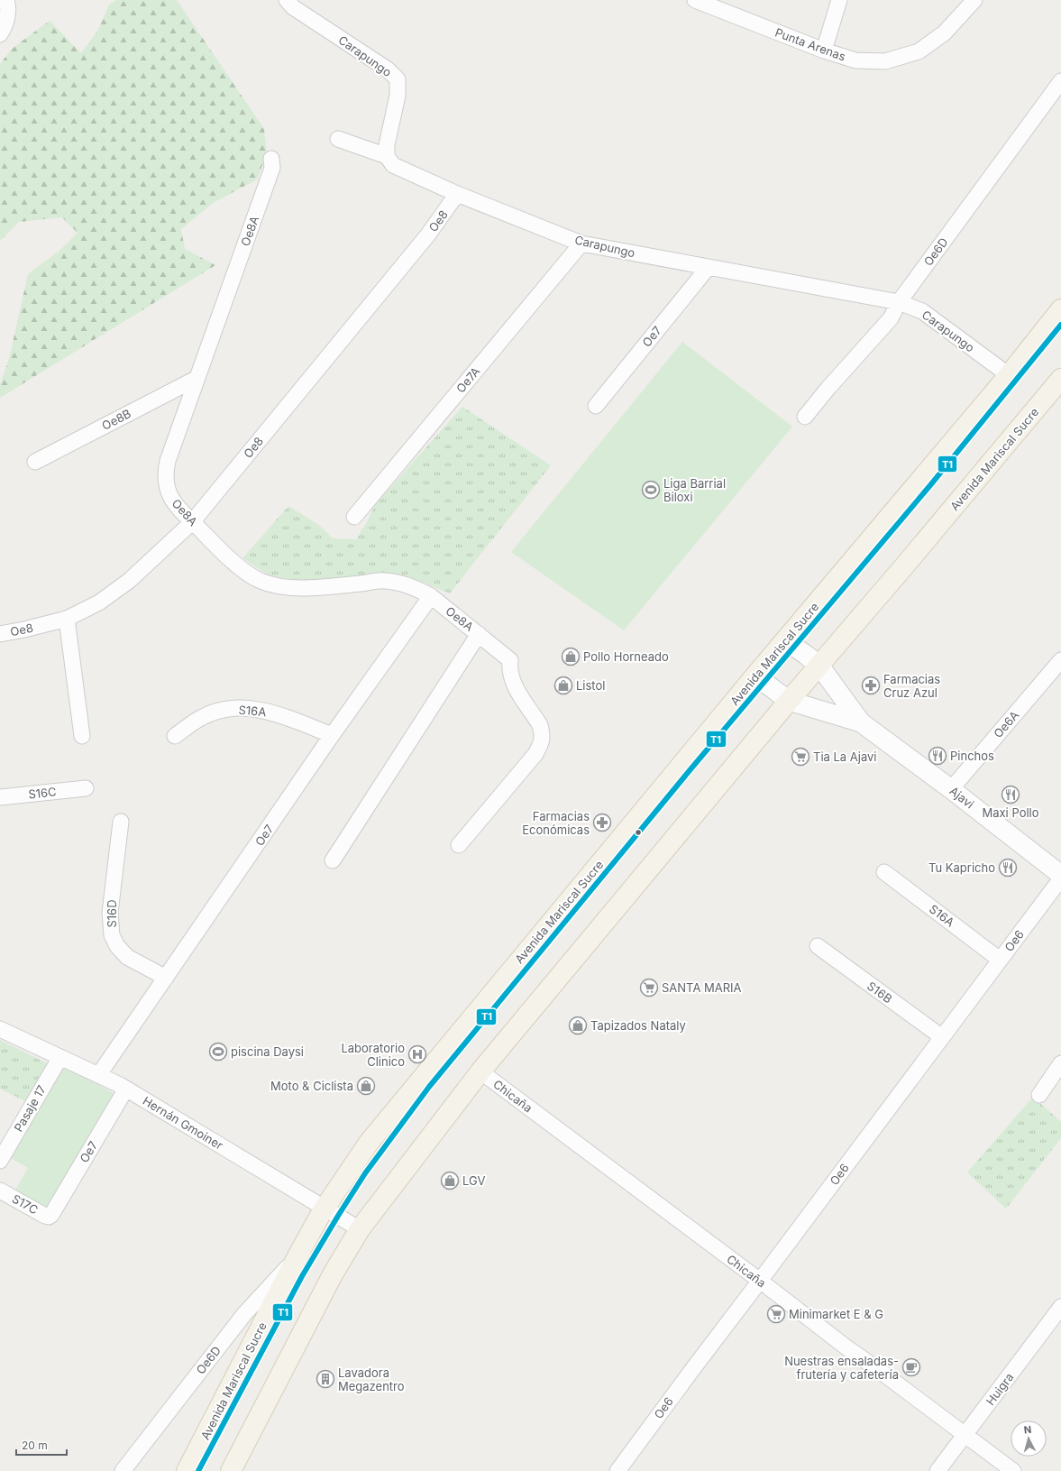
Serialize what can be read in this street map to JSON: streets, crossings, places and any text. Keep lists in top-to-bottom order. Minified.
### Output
{"streets":{"main road":["Avenida Mariscal Sucre"],"street":["Punta Arenas","Carapungo","Oe8","Oe8A","Oe6D","Oe7","Oe7A","Oe8B","S16A","Oe6A","S16C","Ajavi","S16D","Oe6","S16B","Chicaña","Pasaje 17","Hernán Gmoiner","S17C","Huigra"]},"crossings":[["Carapungo","Oe8"],["Carapungo","Oe6D"],["Carapungo","Oe7"],["Carapungo","Oe7A"],["Carapungo","Avenida Mariscal Sucre"],["Oe8","Oe8A"],["Oe8A","Oe7"],["Oe8A","Oe8B"],["Oe6D","Avenida Mariscal Sucre"],["Oe7","S16A"],["Oe7","S16D"],["Oe7","Hernán Gmoiner"],["Oe7","S17C"],["Avenida Mariscal Sucre","Ajavi"],["Avenida Mariscal Sucre","Chicaña"],["Avenida Mariscal Sucre","Hernán Gmoiner"],["S16A","Oe6"],["Oe6A","Ajavi"],["Oe6","S16B"],["Oe6","Chicaña"],["Chicaña","Huigra"],["Pasaje 17","Hernán Gmoiner"]],"places":{"sports":["Liga Barrial Biloxi","piscina Daysi"],"shop":["Pollo Horneado","Listol","Tapizados Nataly","Moto & Ciclista","LGV"],"pharmacy":["Farmacias Cruz Azul","Farmacias Económicas"],"restaurant":["Pinchos","Maxi Pollo","Tu Kapricho"],"supermarket":["Tia La Ajavi","SANTA MARIA","Minimarket E & G"],"hospital":["Laboratorio Clinico"],"cafe":["Nuestras ensaladas- frutería y cafetería"],"building":["Lavadora Megazentro"]},"lines":["transit line T1"],"scale_bar":"20 m","north":"top"}
